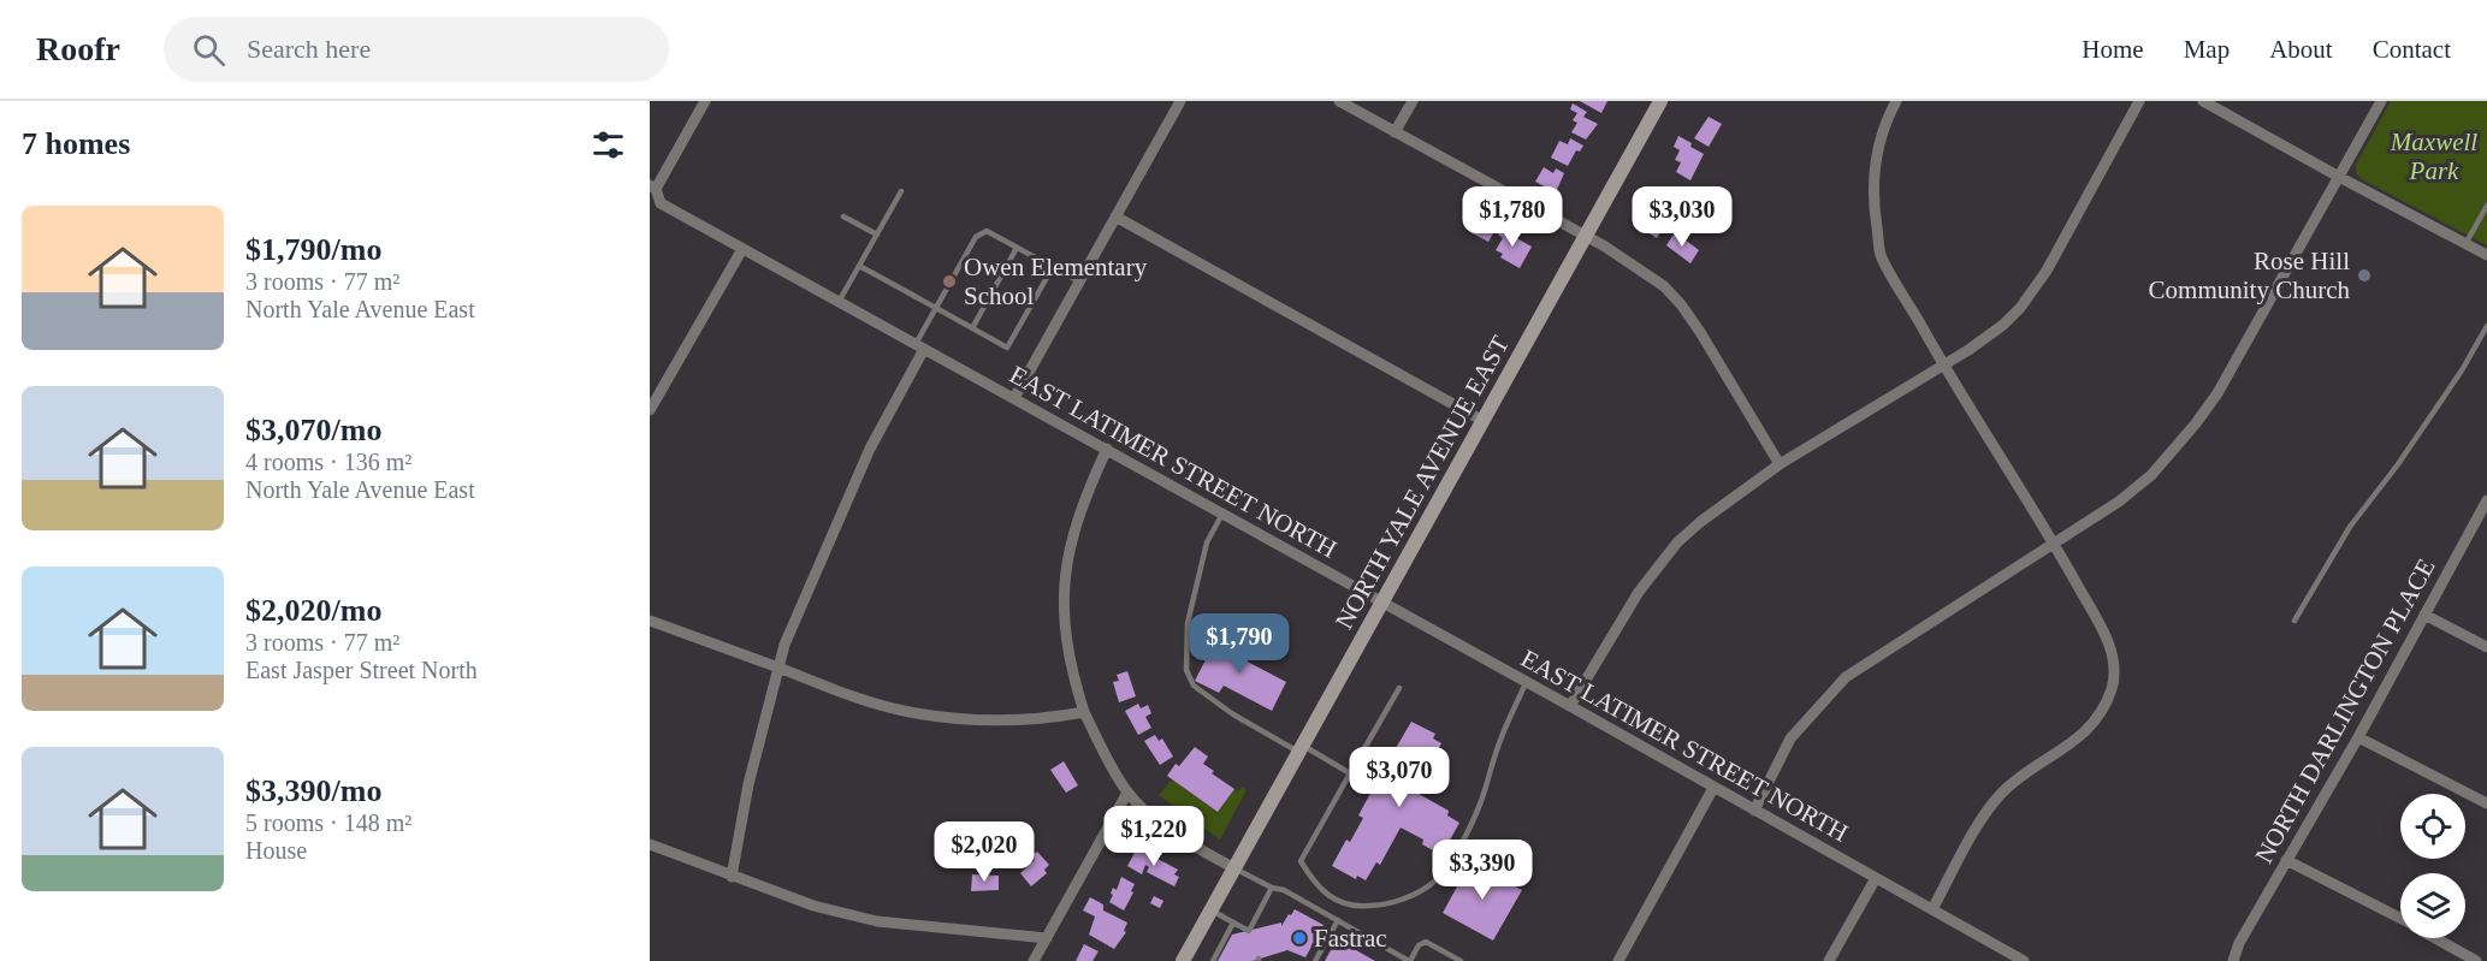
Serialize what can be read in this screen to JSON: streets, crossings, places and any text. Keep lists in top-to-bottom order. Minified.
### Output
{"streets":{"main road":["NORTH YALE AVENUE EAST"],"street":["EAST LATIMER STREET NORTH","NORTH DARLINGTON PLACE"]},"crossings":[["EAST LATIMER STREET NORTH","NORTH YALE AVENUE EAST"]],"parks":["Maxwell Park"],"places":["Rose Hill Community Church","Owen Elementary School","Fastrac"],"page":{"header":"Roofr","search":"Search here","nav":["Home","Map","About","Contact"],"heading":"7 homes","price":["$1,780","$3,030","$1,790","$3,070","$1,220","$2,020","$3,390"],"list":[{"name":"$1,790/mo","note":"3 rooms · 77 m² · North Yale Avenue East"},{"name":"$3,070/mo","note":"4 rooms · 136 m² · North Yale Avenue East"},{"name":"$2,020/mo","note":"3 rooms · 77 m² · East Jasper Street North"},{"name":"$3,390/mo","note":"5 rooms · 148 m² · House"}]}}
